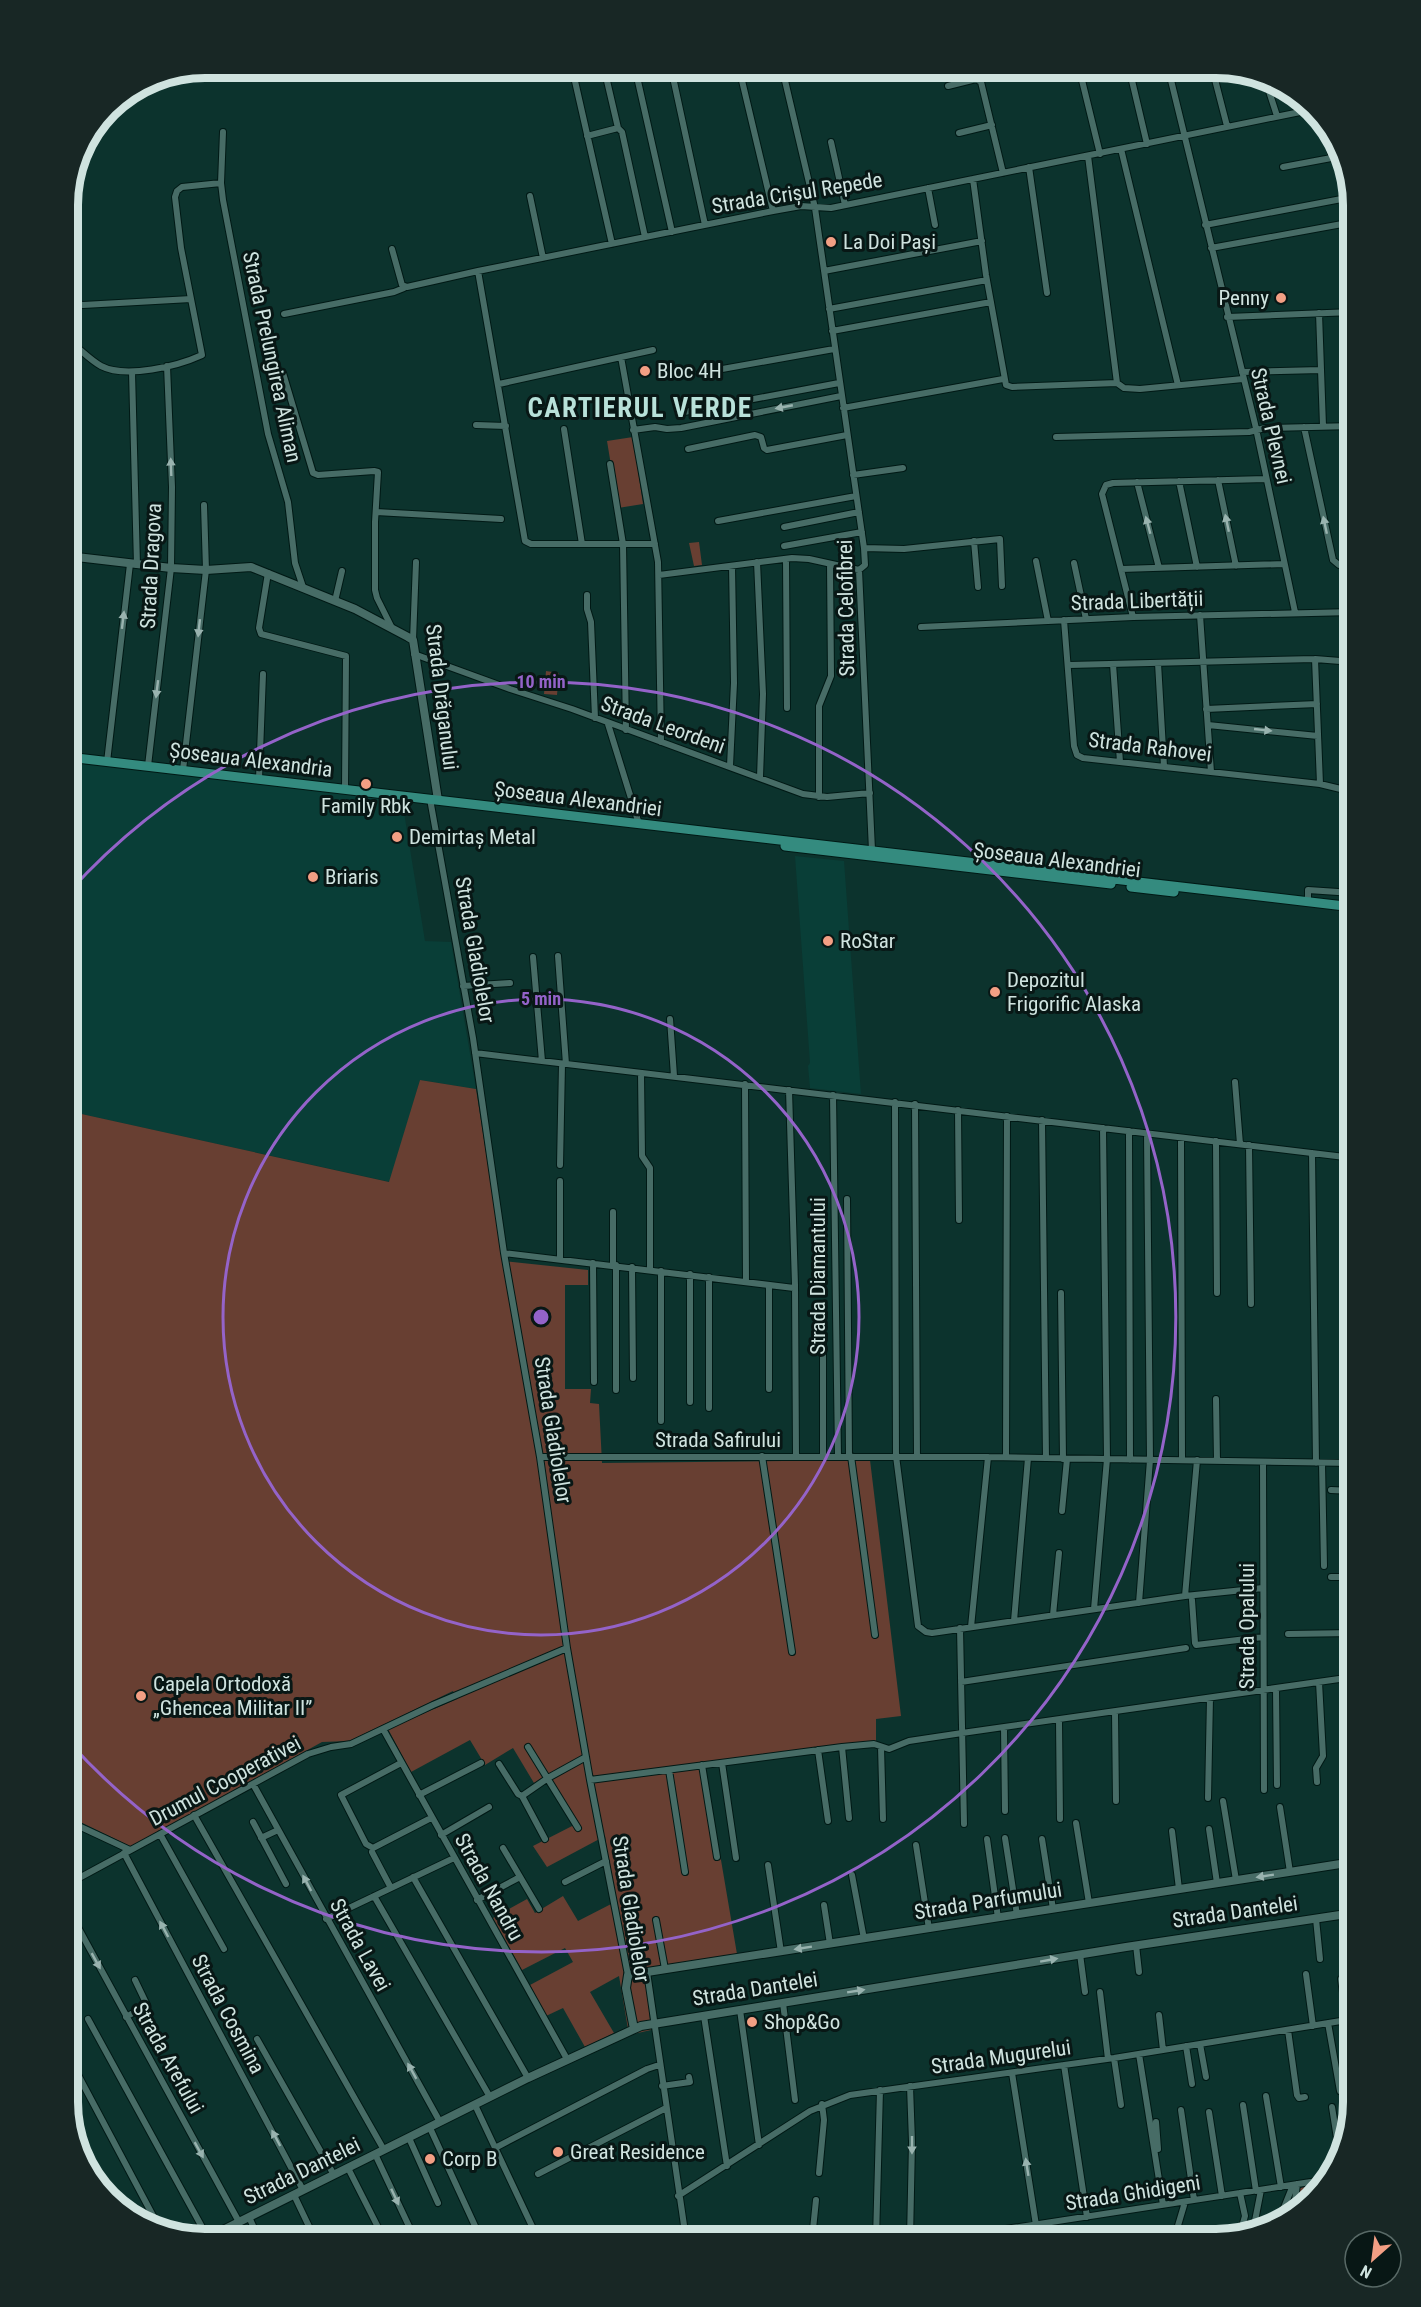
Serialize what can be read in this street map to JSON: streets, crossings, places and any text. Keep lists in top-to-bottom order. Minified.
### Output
{"streets":{"main road":["Șoseaua Alexandria","Șoseaua Alexandriei"],"street":["Strada Crișul Repede","Strada Prelungirea Aliman","Strada Plevnei","Strada Dragova","Strada Libertății","Strada Celofibrei","Strada Drăganului","Strada Leordeni","Strada Rahovei","Strada Gladiolelor","Strada Diamantului","Strada Safirului","Strada Opalului","Drumul Cooperativei","Strada Nandru","Strada Parfumului","Strada Dantelei","Strada Lavei","Strada Cosmina","Strada Mugurelui","Strada Arefului","Strada Ghidigeni"]},"crossings":[["Strada Crișul Repede","Strada Plevnei"],["Strada Crișul Repede","Strada Celofibrei"],["Strada Plevnei","Strada Libertății"],["Strada Dragova","Șoseaua Alexandria"],["Strada Libertății","Strada Rahovei"],["Strada Celofibrei","Strada Leordeni"],["Strada Celofibrei","Șoseaua Alexandriei"],["Strada Drăganului","Strada Leordeni"],["Strada Drăganului","Șoseaua Alexandria"],["Strada Drăganului","Șoseaua Alexandriei"],["Strada Drăganului","Strada Gladiolelor"],["Șoseaua Alexandria","Șoseaua Alexandriei"],["Șoseaua Alexandria","Strada Gladiolelor"],["Șoseaua Alexandriei","Strada Gladiolelor"],["Strada Gladiolelor","Strada Safirului"],["Strada Gladiolelor","Drumul Cooperativei"],["Strada Gladiolelor","Strada Parfumului"],["Strada Gladiolelor","Strada Dantelei"],["Strada Gladiolelor","Strada Mugurelui"],["Strada Diamantului","Strada Safirului"],["Strada Safirului","Strada Opalului"],["Drumul Cooperativei","Strada Nandru"],["Drumul Cooperativei","Strada Lavei"],["Drumul Cooperativei","Strada Cosmina"],["Strada Nandru","Strada Dantelei"],["Strada Dantelei","Strada Lavei"],["Strada Dantelei","Strada Cosmina"],["Strada Dantelei","Strada Arefului"]],"districts":["CARTIERUL VERDE"],"places":["La Doi Pași","Penny","Bloc 4H","Family Rbk","Demirtaș Metal","Briaris","RoStar","Depozitul Frigorific Alaska","Capela Ortodoxă „Ghencea Militar II”","Shop&Go","Great Residence","Corp B"],"north":"bottom left","rings":["10 min","5 min"]}
